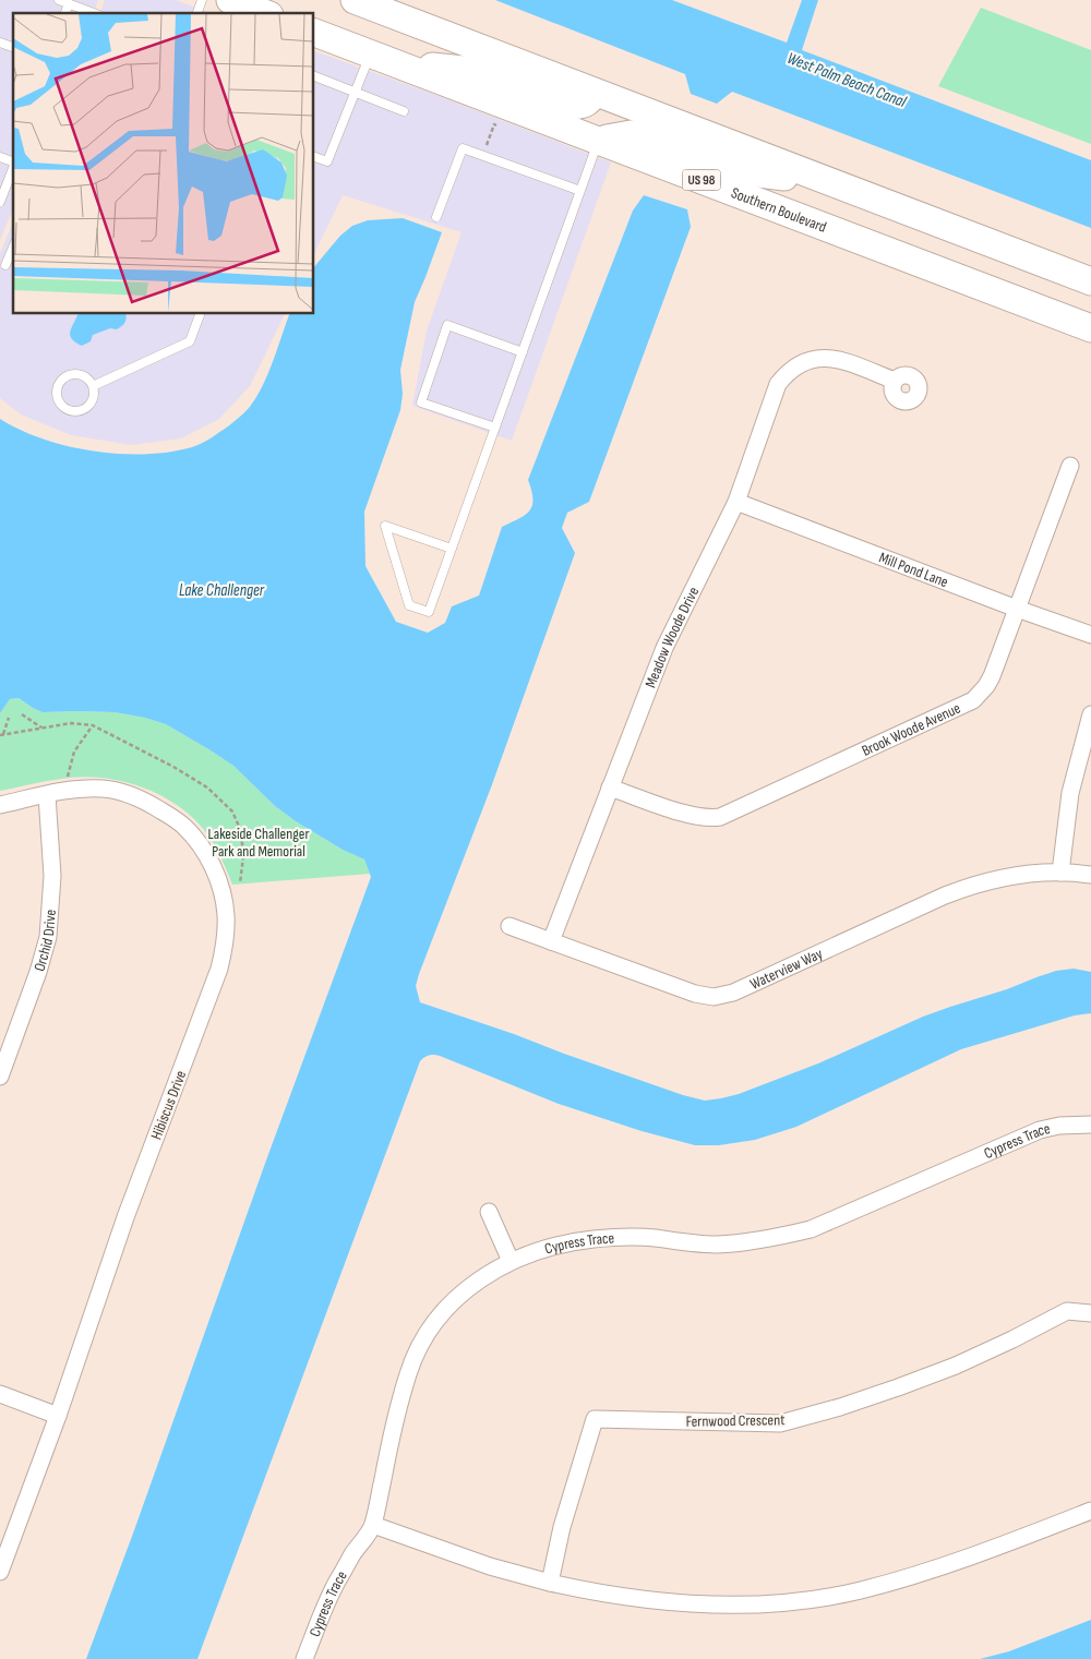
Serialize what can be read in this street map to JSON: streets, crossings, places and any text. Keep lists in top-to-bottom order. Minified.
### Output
{"streets":{"highway":["US 98","Southern Boulevard"],"street":["Mill Pond Lane","Meadow Woode Drive","Brook Woode Avenue","Orchid Drive","Waterview Way","Hibiscus Drive","Cypress Trace","Fernwood Crescent"]},"crossings":[["Mill Pond Lane","Meadow Woode Drive"],["Mill Pond Lane","Brook Woode Avenue"],["Meadow Woode Drive","Brook Woode Avenue"],["Meadow Woode Drive","Waterview Way"],["Orchid Drive","Hibiscus Drive"]],"water":["West Palm Beach Canal","Lake Challenger"],"parks":["Lakeside Challenger Park and Memorial"]}
